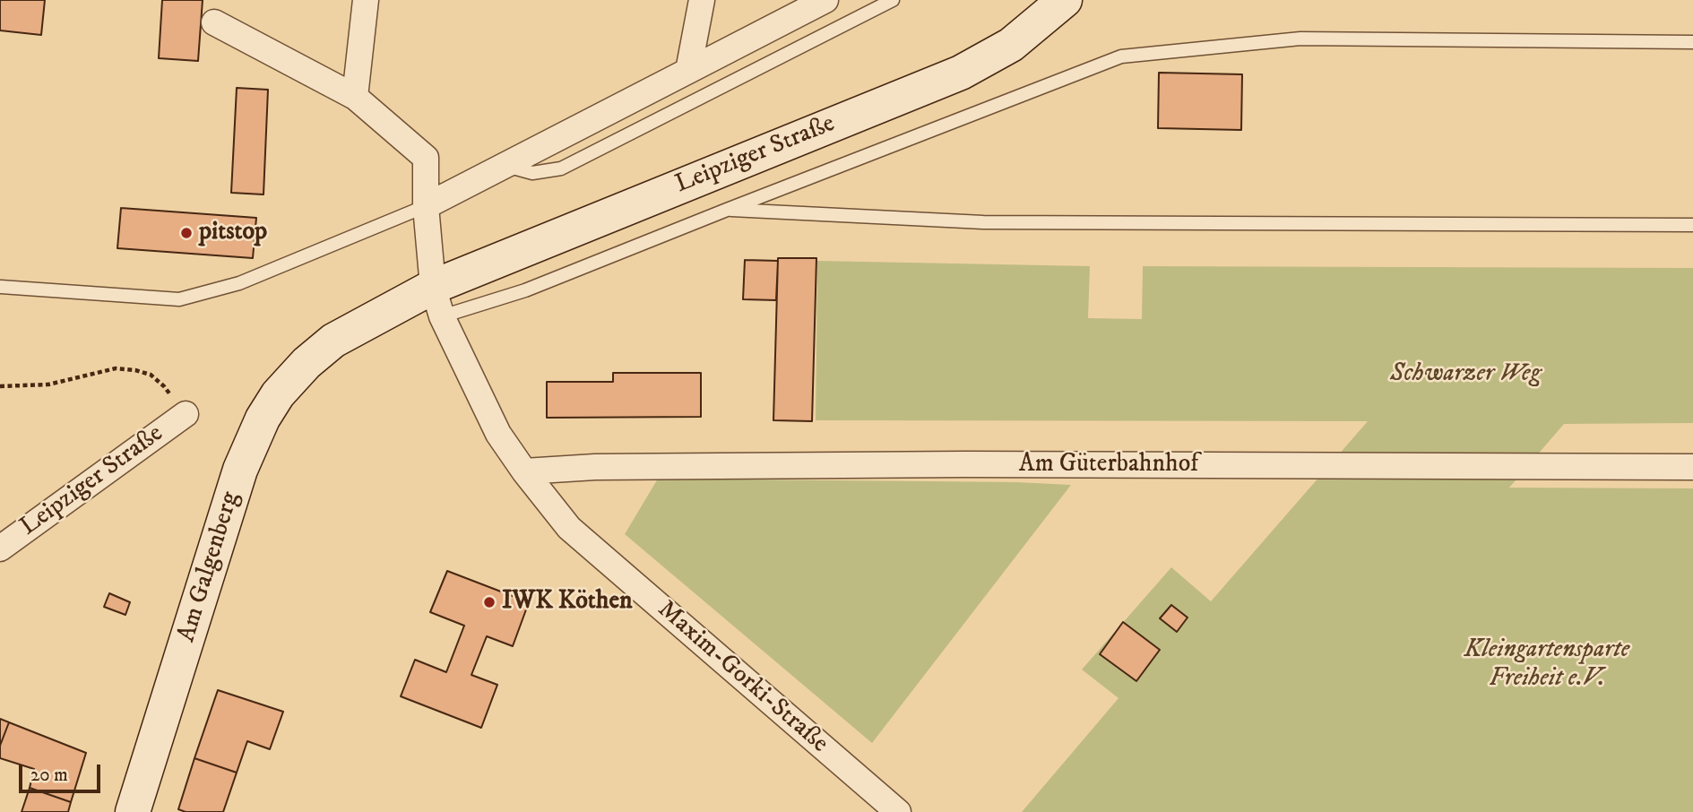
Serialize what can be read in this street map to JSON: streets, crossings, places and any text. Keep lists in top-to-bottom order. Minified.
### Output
{"streets":{"main road":["Leipziger Straße","Am Galgenberg"],"street":["Am Güterbahnhof","Maxim-Gorki-Straße"]},"crossings":[["Leipziger Straße","Am Galgenberg"],["Leipziger Straße","Maxim-Gorki-Straße"],["Am Güterbahnhof","Maxim-Gorki-Straße"]],"parks":["Schwarzer Weg","Kleingartensparte Freiheit e.V."],"places":["pitstop","IWK Köthen"],"scale_bar":"20 m"}
